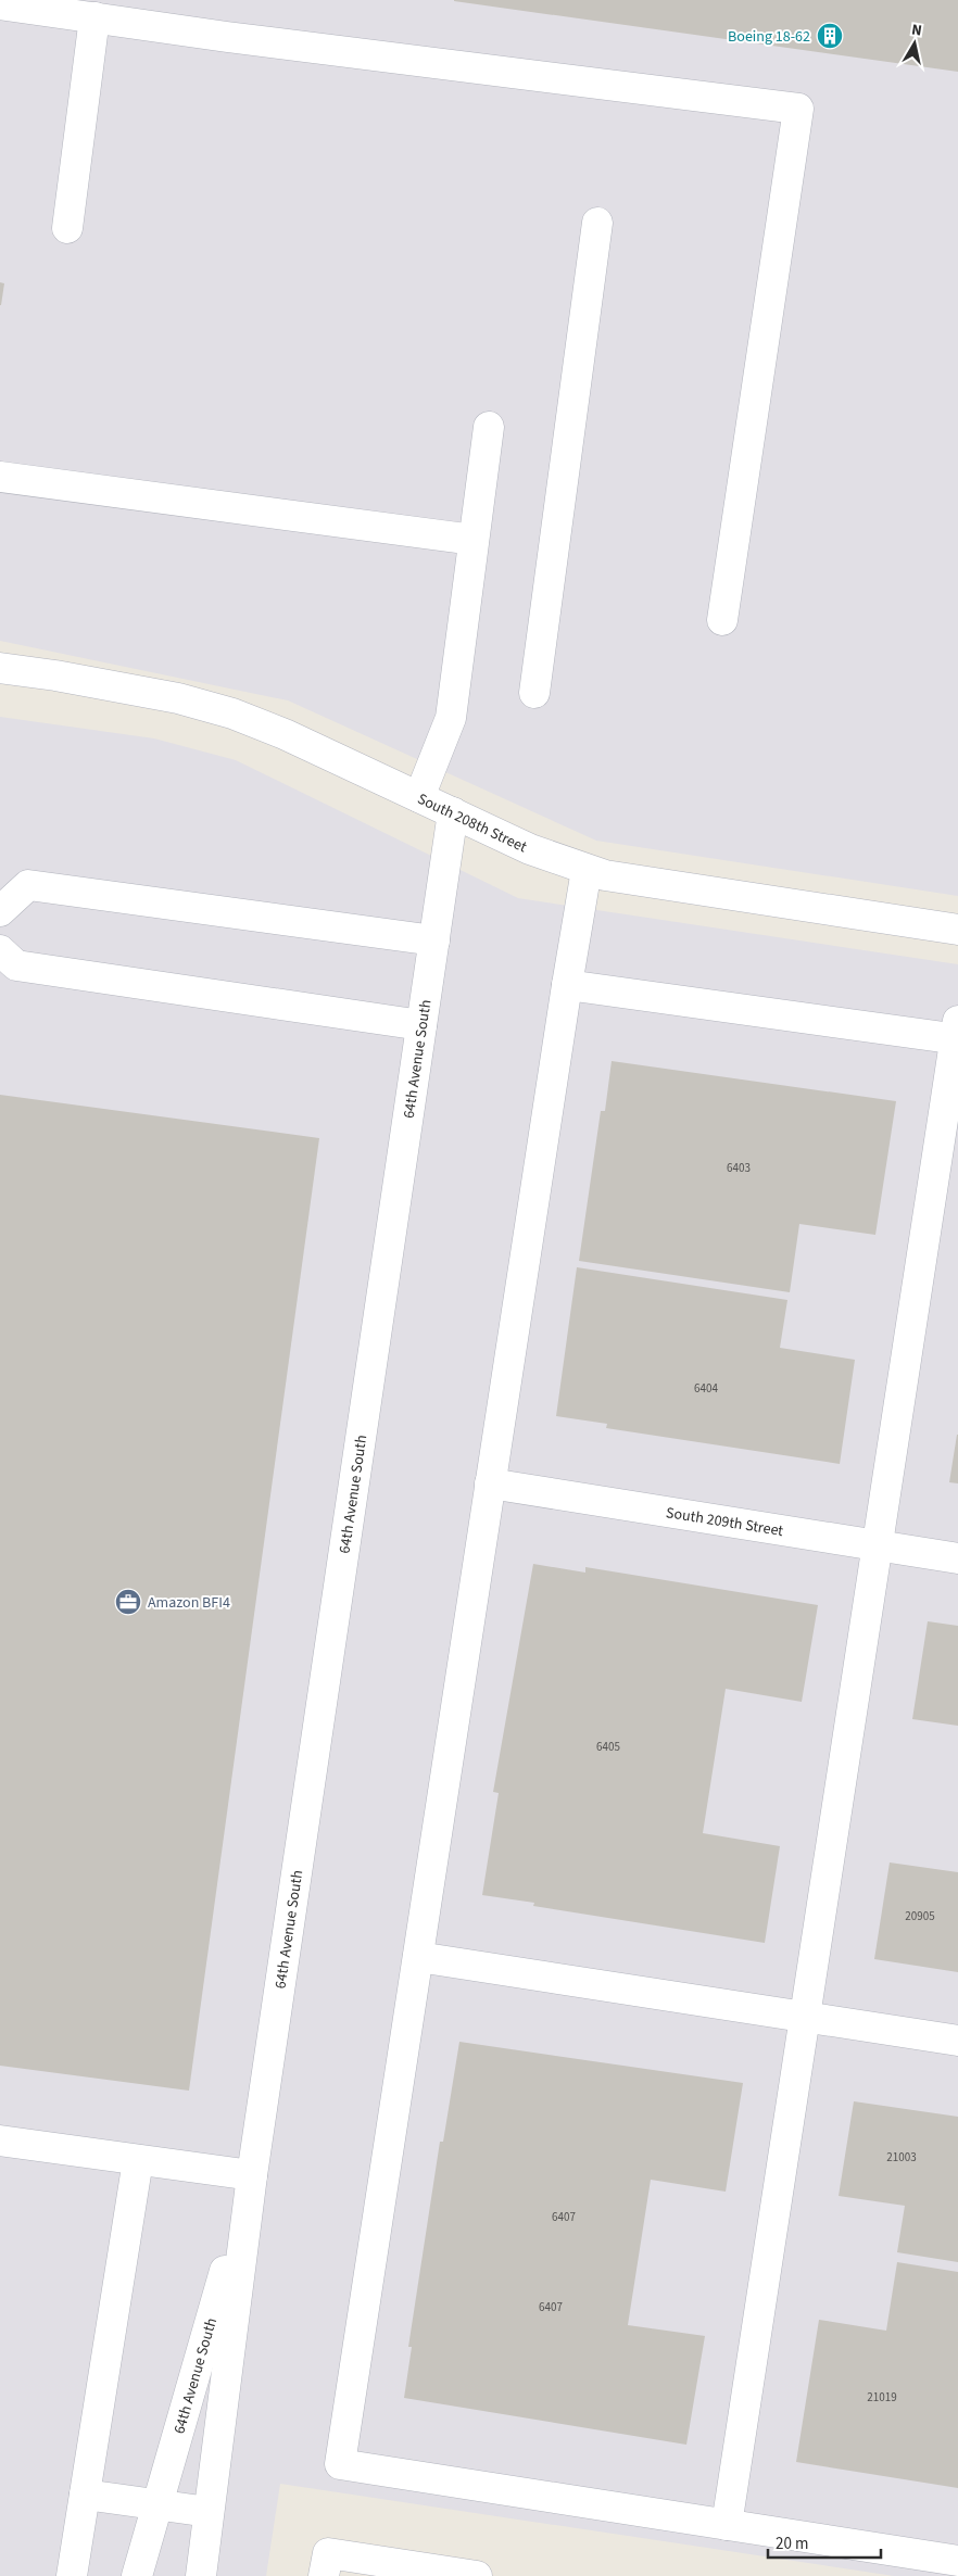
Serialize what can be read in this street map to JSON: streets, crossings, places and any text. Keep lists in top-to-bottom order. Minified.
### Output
{"streets":{"street":["South 208th Street","64th Avenue South","South 209th Street"]},"crossings":[["South 208th Street","64th Avenue South"]],"places":{"building":["Boeing 18-62"],"office":["Amazon BFI4"]},"house_numbers":["6403","6404","6405","20905","21003","6407","6407","21019"],"scale_bar":"20 m","north":"top"}
